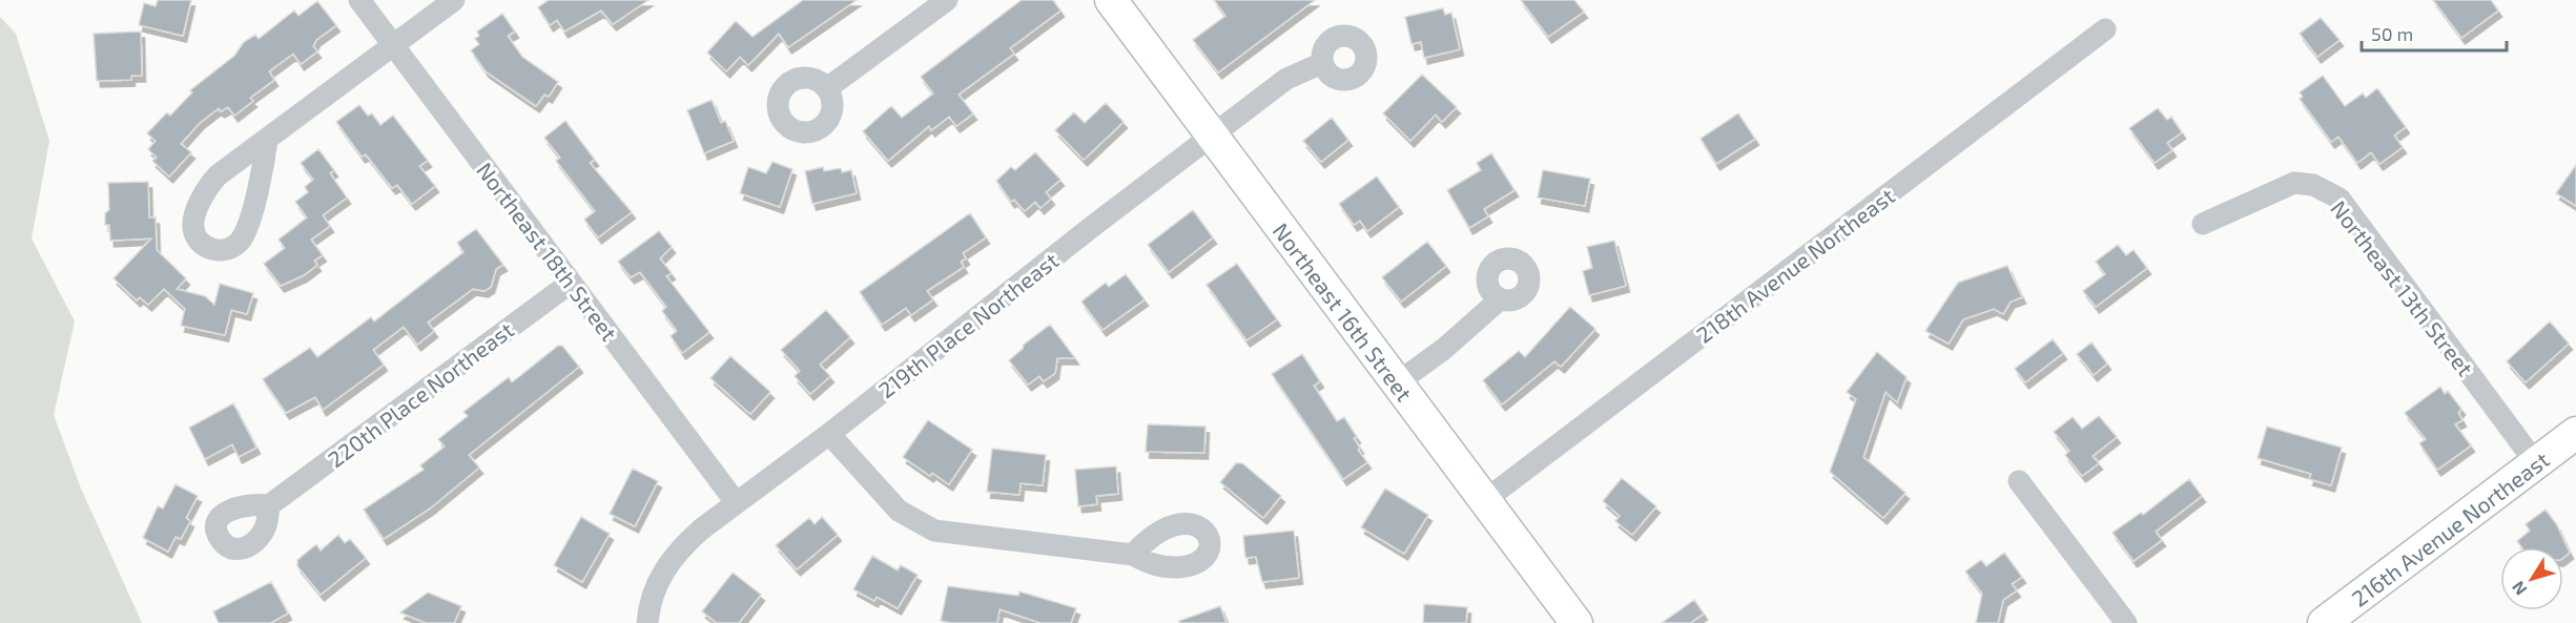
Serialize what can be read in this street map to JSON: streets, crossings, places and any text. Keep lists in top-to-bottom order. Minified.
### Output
{"streets":{"street":["Northeast 18th Street","218th Avenue Northeast","Northeast 13th Street","Northeast 16th Street","219th Place Northeast","220th Place Northeast","216th Avenue Northeast"]},"crossings":[["Northeast 18th Street","219th Place Northeast"],["Northeast 18th Street","220th Place Northeast"],["218th Avenue Northeast","Northeast 16th Street"],["Northeast 13th Street","216th Avenue Northeast"],["Northeast 16th Street","219th Place Northeast"]],"scale_bar":"50 m","north":"bottom left"}
